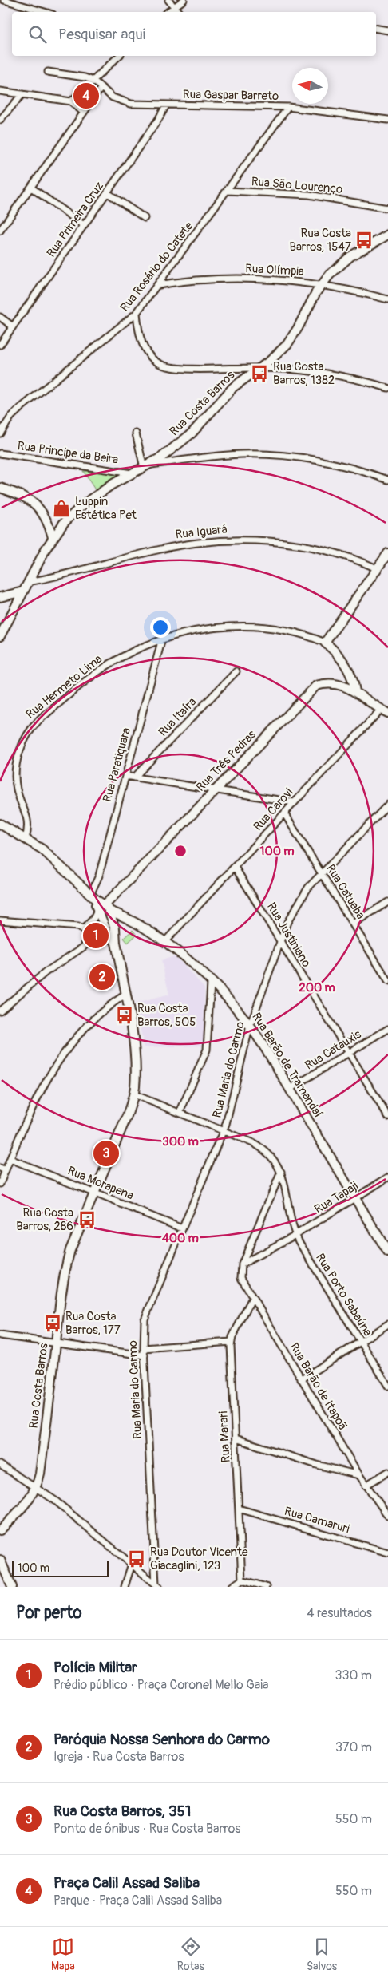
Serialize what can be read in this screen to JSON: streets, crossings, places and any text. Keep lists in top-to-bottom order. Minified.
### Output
{"streets":{"main road":["Rua Costa Barros","Rua Três Pedras","Rua Barão de Tramandaí"],"street":["Rua Gaspar Barreto","Rua São Lourenço","Rua Primeira Cruz","Rua Rosário do Catete","Rua Olímpia","Rua Principe da Beira","Rua Iguará","Rua Hermeto Lima","Rua Itaíra","Rua Paratiquara","Rua Carovi","Rua Catuaba","Rua Justiniano","Rua Catauxis","Rua Maria do Carmo","Rua Morapena","Rua Tapaji","Rua Porto Sabaúna","Rua Barão de Itapoã","Rua Marari","Rua Camaruri"]},"crossings":[["Rua Gaspar Barreto","Rua Primeira Cruz"],["Rua Gaspar Barreto","Rua Rosário do Catete"],["Rua São Lourenço","Rua Rosário do Catete"],["Rua Rosário do Catete","Rua Olímpia"],["Rua Olímpia","Rua Costa Barros"],["Rua Costa Barros","Rua Principe da Beira"],["Rua Costa Barros","Rua Iguará"],["Rua Costa Barros","Rua Três Pedras"],["Rua Costa Barros","Rua Paratiquara"],["Rua Costa Barros","Rua Barão de Tramandaí"],["Rua Costa Barros","Rua Morapena"],["Rua Hermeto Lima","Rua Paratiquara"],["Rua Três Pedras","Rua Carovi"],["Rua Três Pedras","Rua Barão de Tramandaí"],["Rua Carovi","Rua Catuaba"],["Rua Carovi","Rua Justiniano"],["Rua Carovi","Rua Barão de Tramandaí"],["Rua Catuaba","Rua Maria do Carmo"],["Rua Justiniano","Rua Catauxis"],["Rua Justiniano","Rua Maria do Carmo"],["Rua Catauxis","Rua Barão de Tramandaí"],["Rua Barão de Tramandaí","Rua Maria do Carmo"],["Rua Barão de Tramandaí","Rua Tapaji"],["Rua Maria do Carmo","Rua Morapena"],["Rua Tapaji","Rua Porto Sabaúna"],["Rua Tapaji","Rua Barão de Itapoã"],["Rua Barão de Itapoã","Rua Marari"],["Rua Marari","Rua Camaruri"]],"places":{"bus stop":["Rua Costa Barros, 1547","Rua Costa Barros, 1382","Rua Costa Barros, 505","Rua Costa Barros, 286","Rua Costa Barros, 177","Rua Doutor Vicente Giacaglini, 123"],"shop":["Luppin Estética Pet"]},"scale_bar":"100 m","north":"left","page":{"search":"Pesquisar aqui","pins":["4","1","2","3"],"scale":"100 m","heading":["Por perto","4 resultados"],"list":[{"mark":"1","name":"Polícia Militar","note":"Prédio público · Praça Coronel Mello Gaia","value":"330 m"},{"mark":"2","name":"Paróquia Nossa Senhora do Carmo","note":"Igreja · Rua Costa Barros","value":"370 m"},{"mark":"3","name":"Rua Costa Barros, 351","note":"Ponto de ônibus · Rua Costa Barros","value":"550 m"},{"mark":"4","name":"Praça Calil Assad Saliba","note":"Parque · Praça Calil Assad Saliba","value":"550 m"}],"nav":["Mapa","Rotas","Salvos"]},"rings":["100 m","200 m","300 m","400 m"]}
